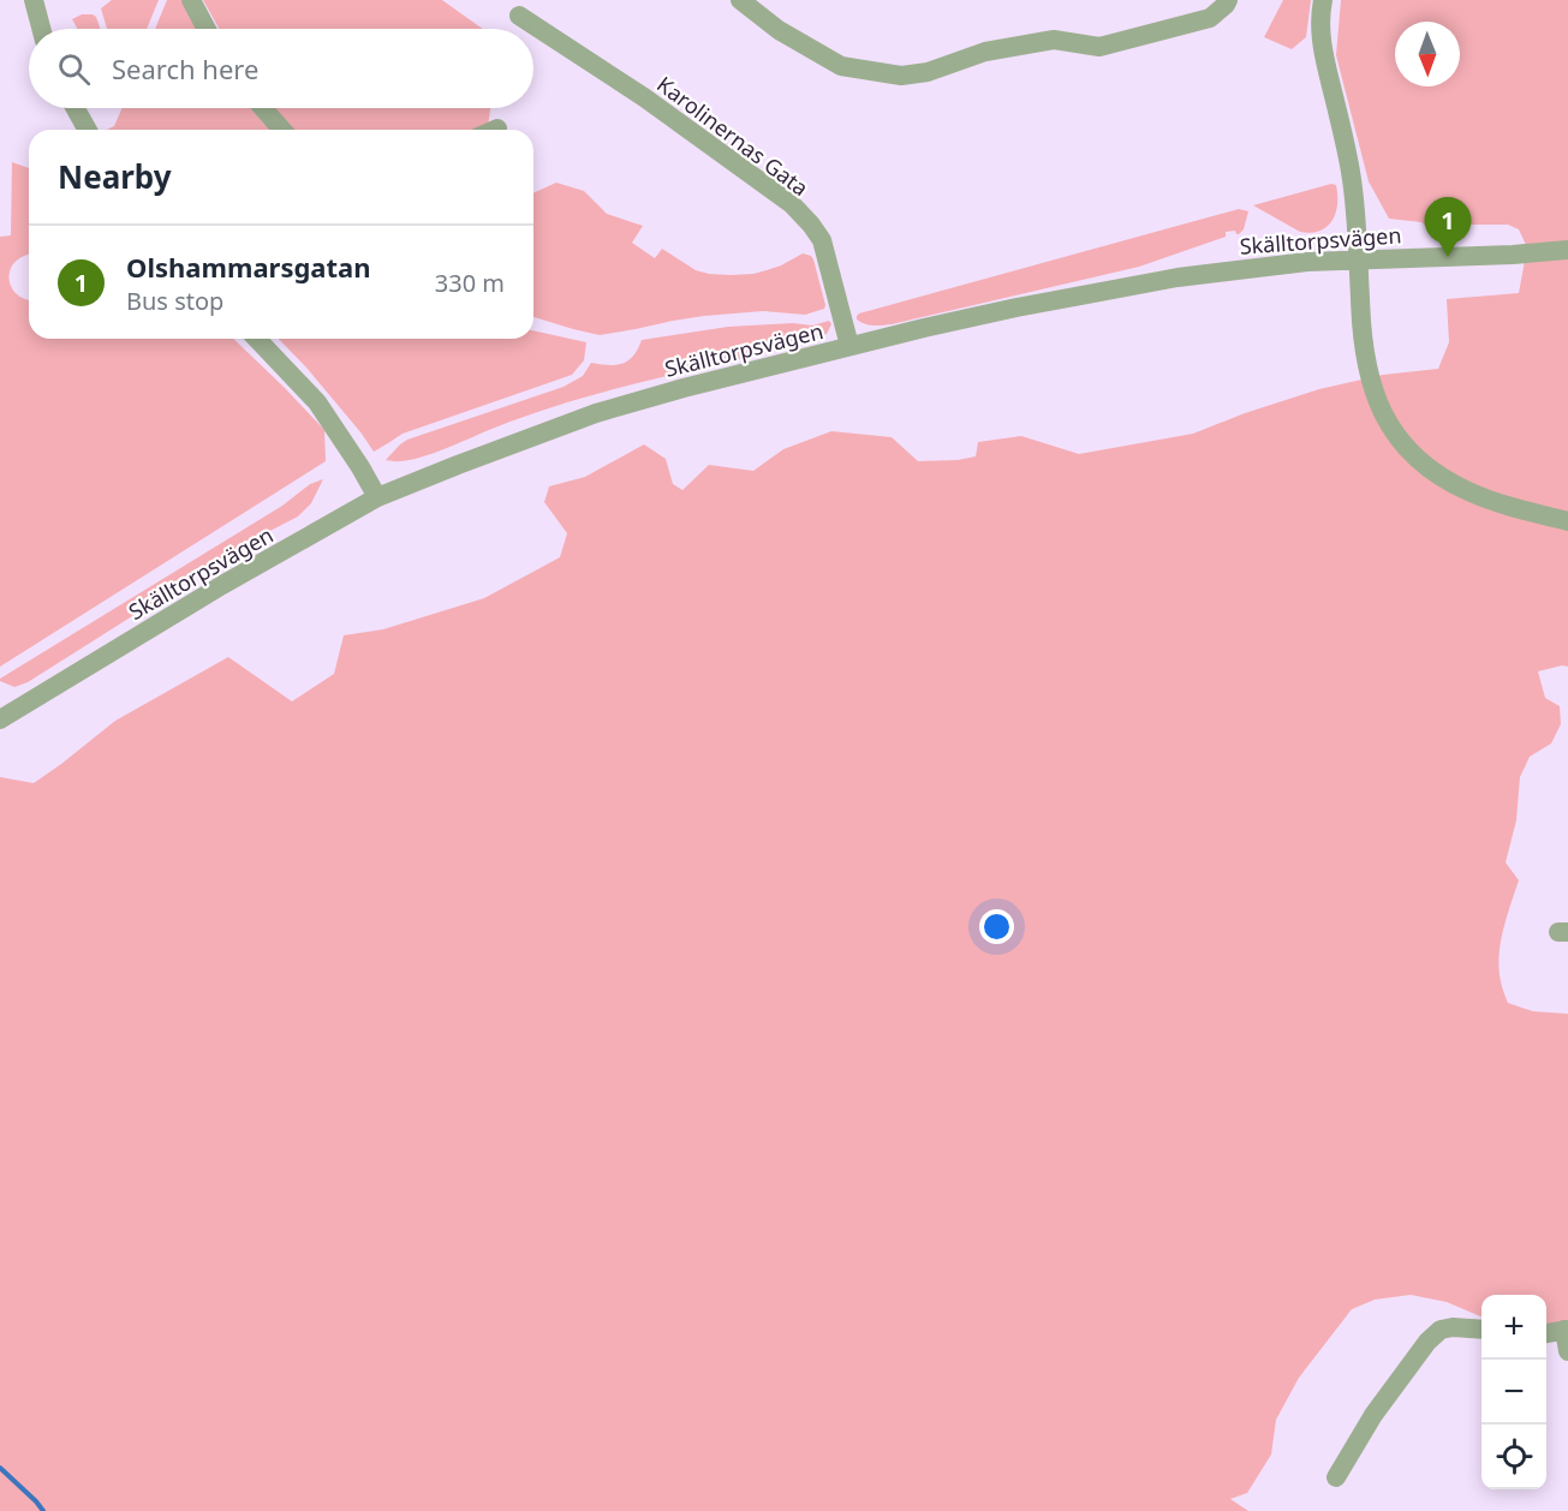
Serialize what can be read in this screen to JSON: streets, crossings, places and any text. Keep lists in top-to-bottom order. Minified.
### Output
{"streets":{"street":["Karolinernas Gata","Skälltorpsvägen"]},"crossings":[["Karolinernas Gata","Skälltorpsvägen"]],"north":"bottom","page":{"search":"Search here","heading":"Nearby","pins":"1","list":[{"mark":"1","name":"Olshammarsgatan","note":"Bus stop","value":"330 m"}],"map_buttons":["+","−"]}}
